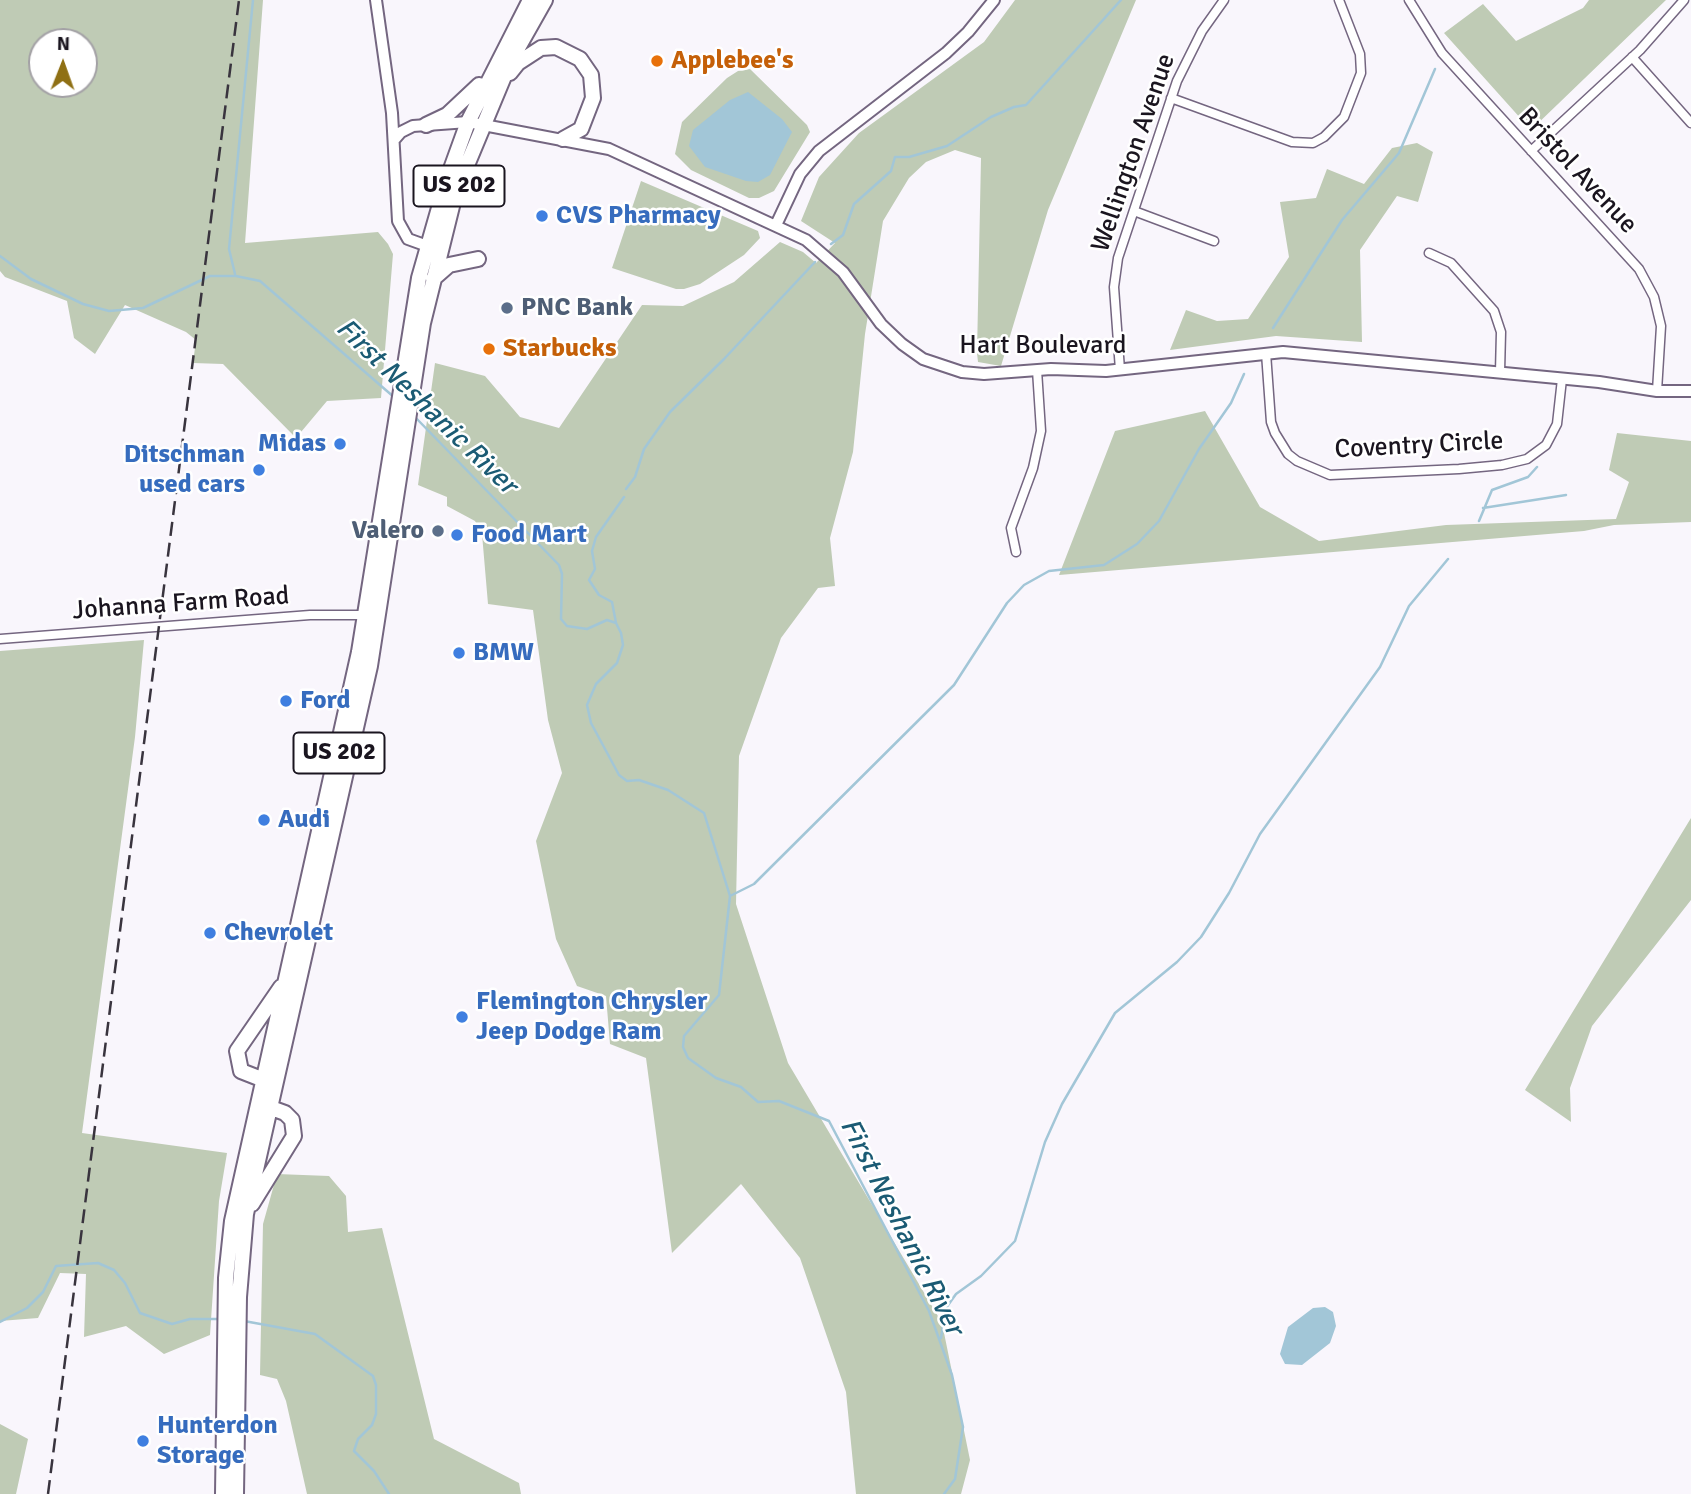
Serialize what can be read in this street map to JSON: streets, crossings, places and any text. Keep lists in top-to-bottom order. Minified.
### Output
{"streets":{"highway":["US 202"],"street":["Wellington Avenue","Bristol Avenue","Hart Boulevard","Coventry Circle","Johanna Farm Road"]},"crossings":[["Wellington Avenue","Hart Boulevard"],["Bristol Avenue","Hart Boulevard"],["US 202","Hart Boulevard"],["US 202","Johanna Farm Road"],["Hart Boulevard","Coventry Circle"]],"water":["First Neshanic River"],"places":["Applebee's","CVS Pharmacy","PNC Bank","Starbucks","Midas","Ditschman used cars","Valero","Food Mart","BMW","Ford","Audi","Chevrolet","Flemington Chrysler Jeep Dodge Ram","Hunterdon Storage"],"north":"top"}
